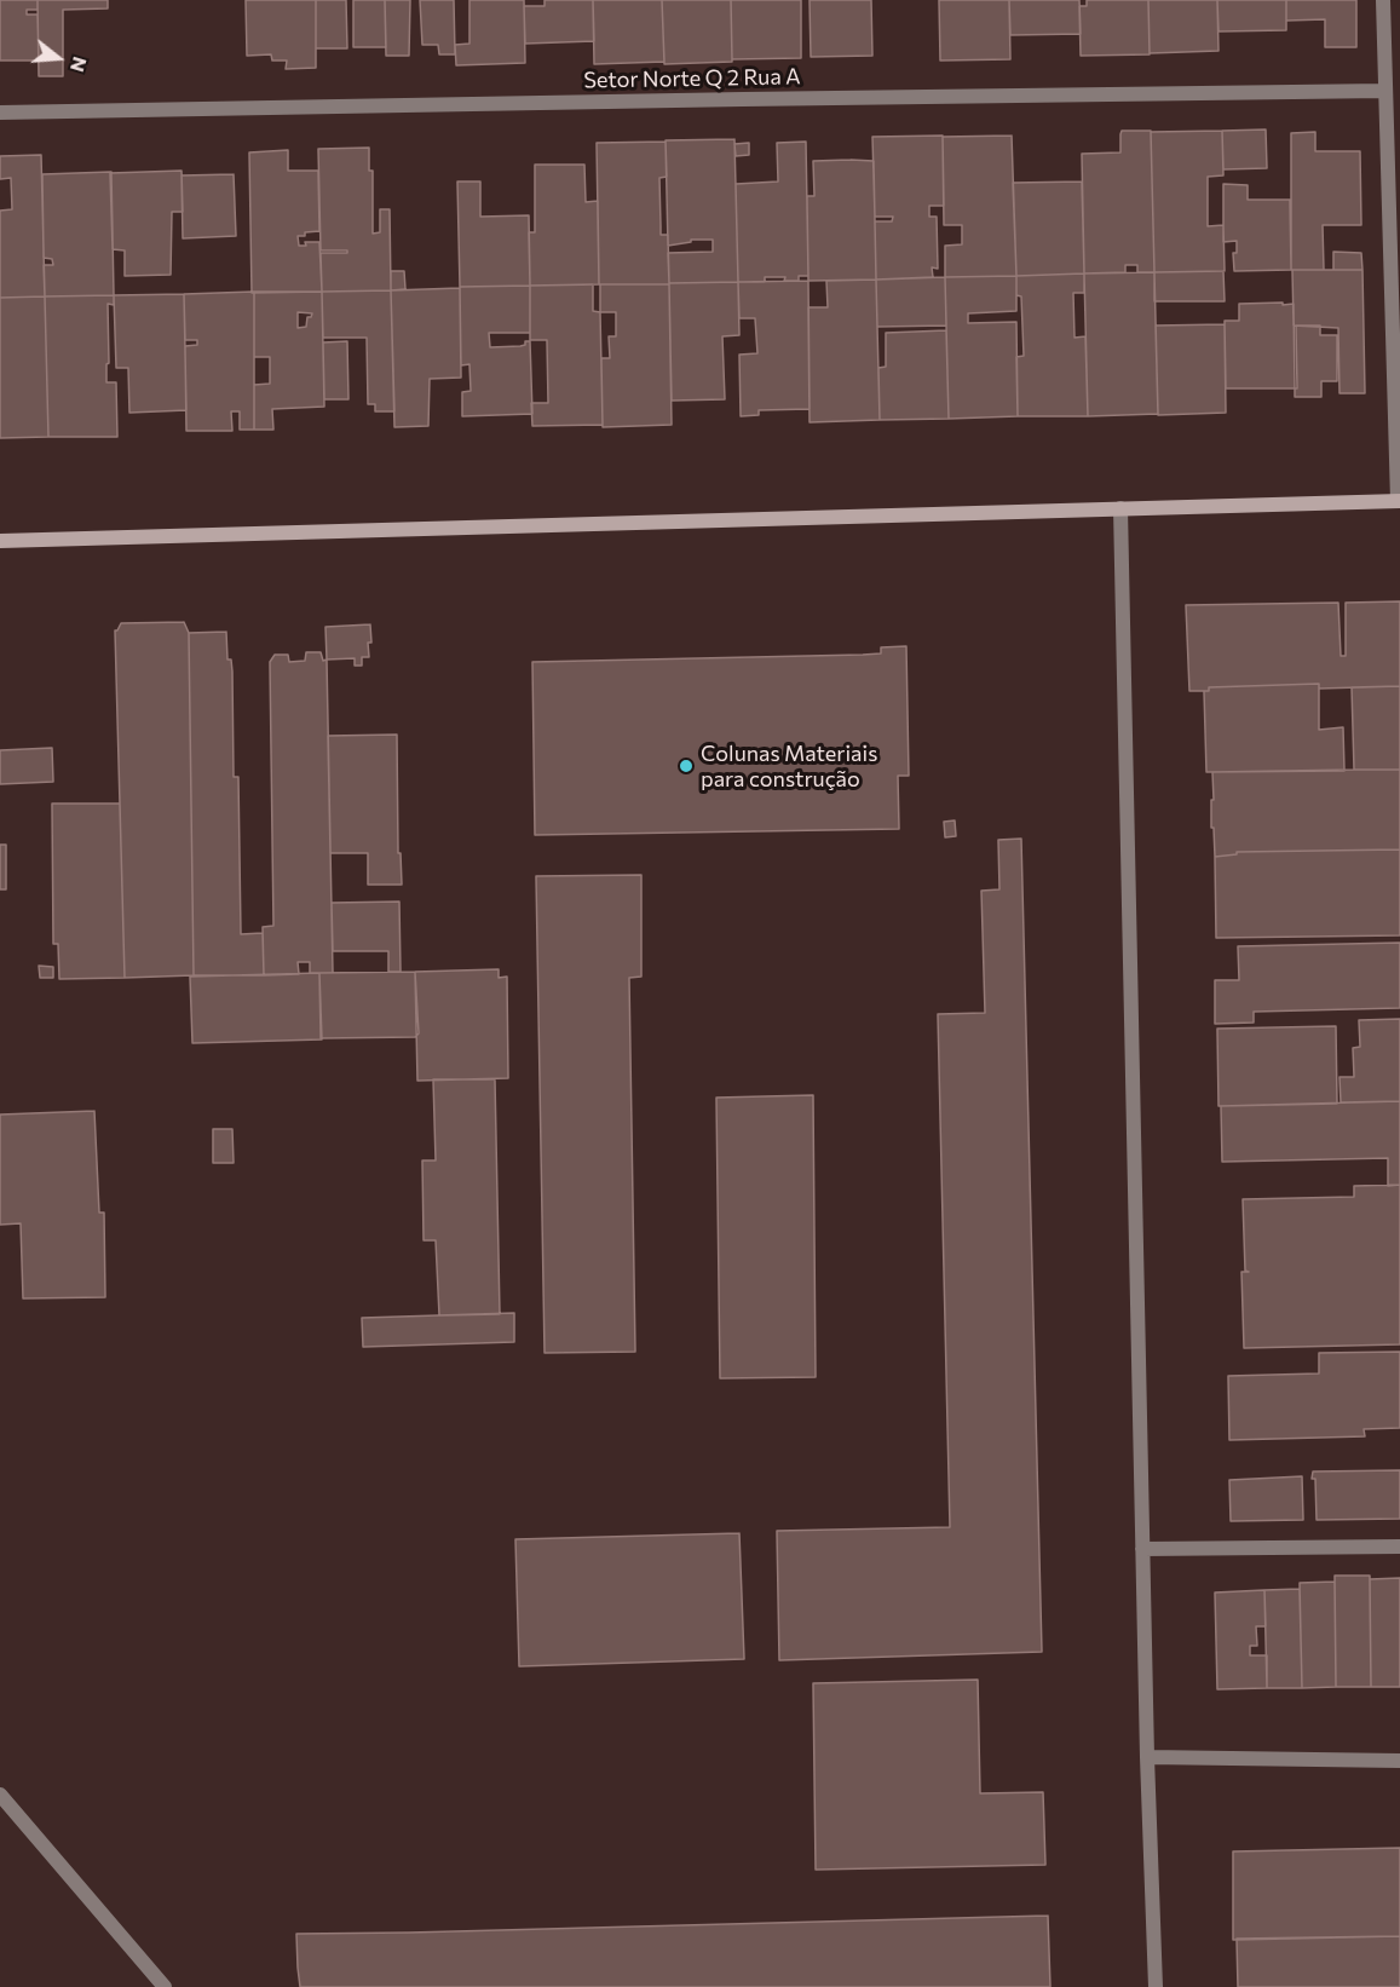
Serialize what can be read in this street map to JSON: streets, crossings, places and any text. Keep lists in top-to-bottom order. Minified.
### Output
{"streets":{"street":["Setor Norte Q 2 Rua A"]},"places":["Colunas Materiais para construção"],"north":"right"}
